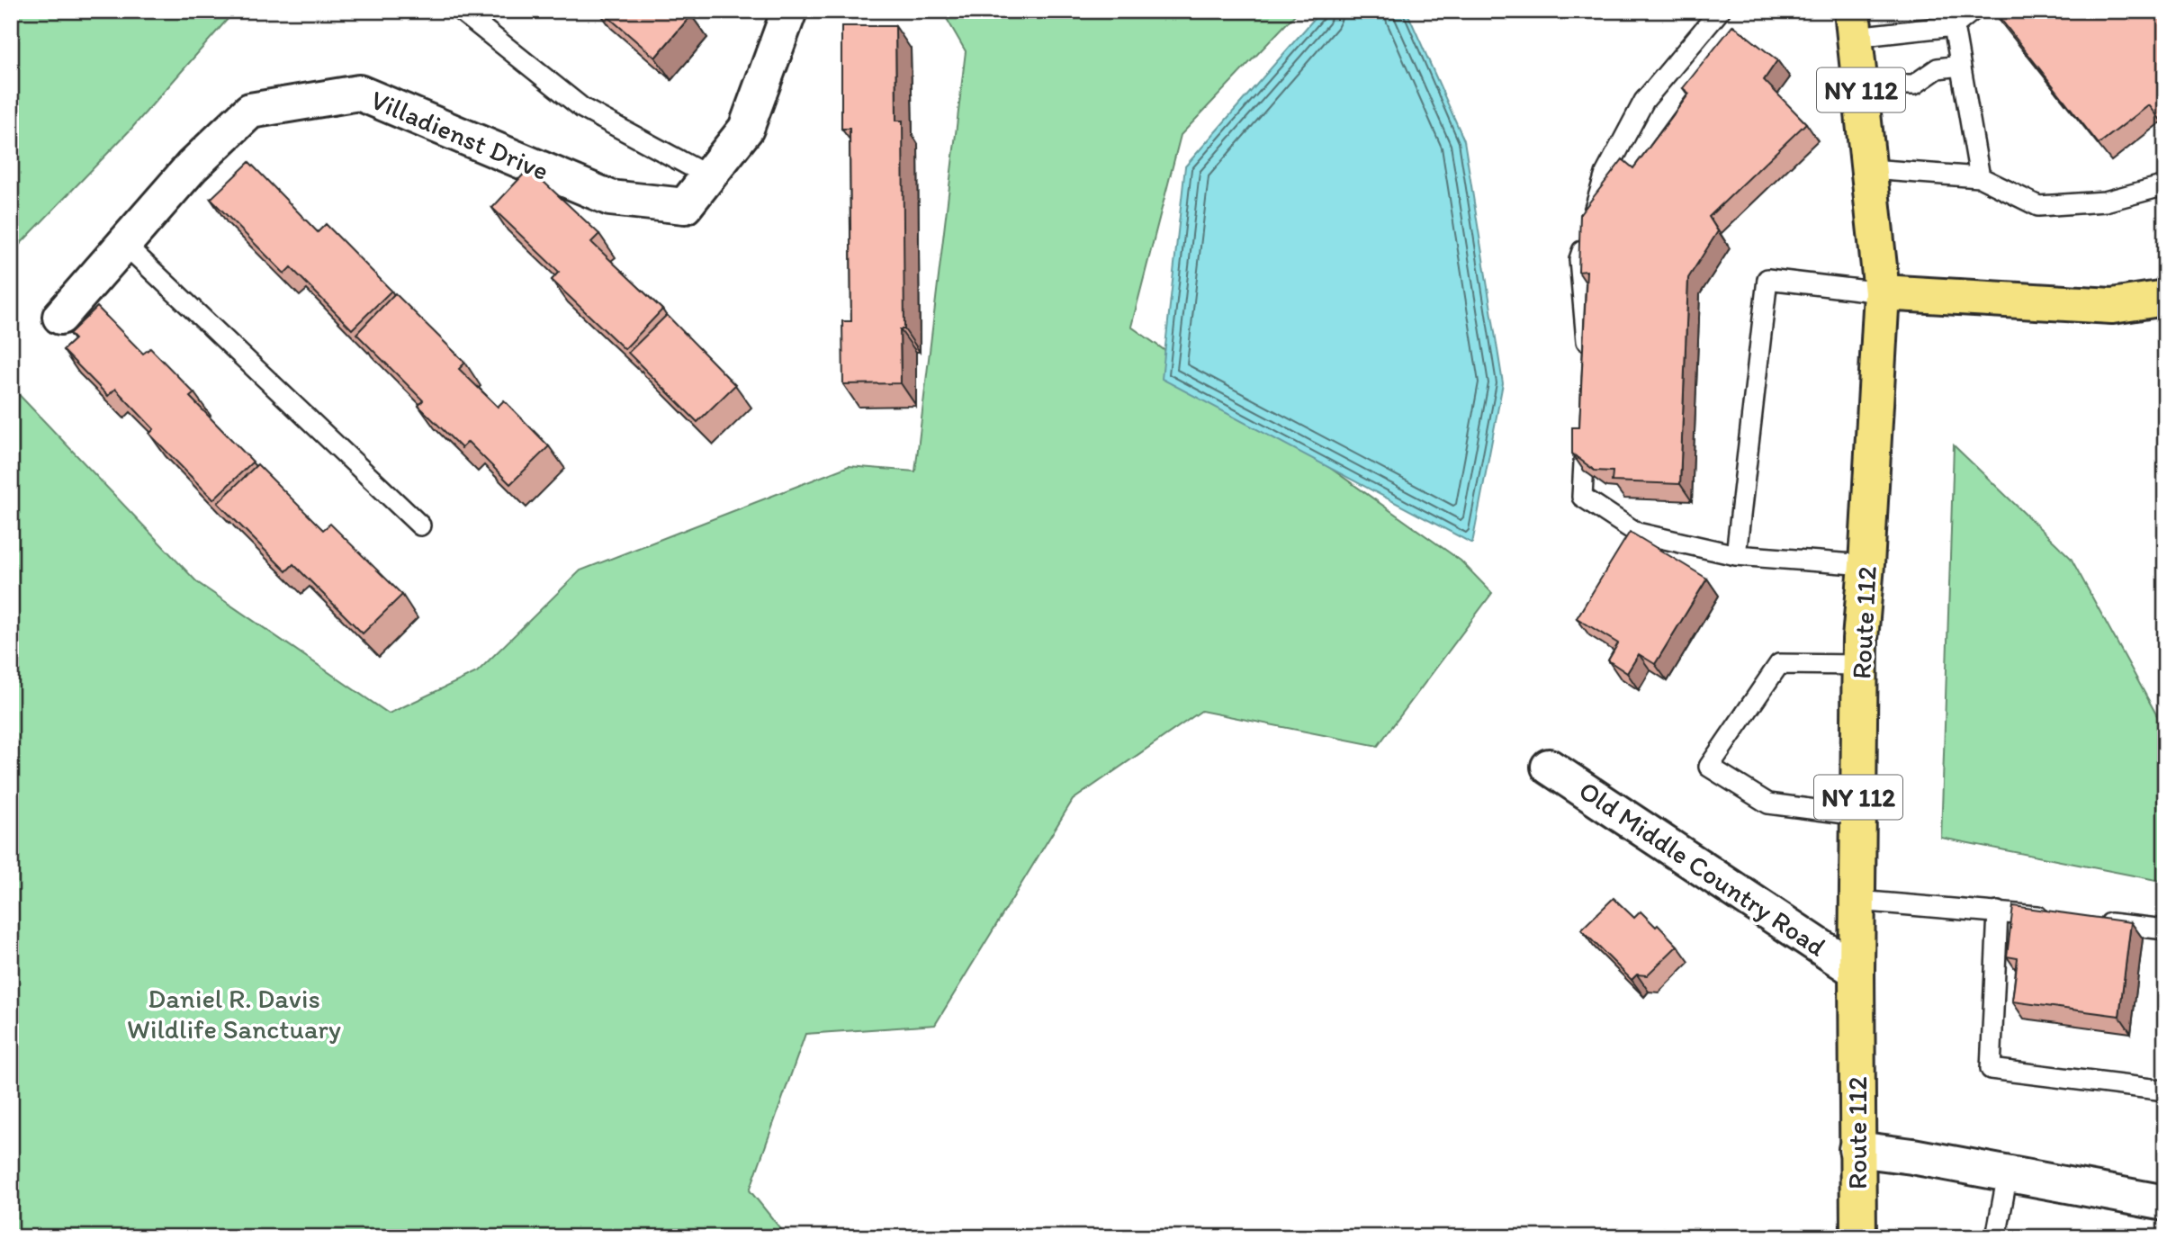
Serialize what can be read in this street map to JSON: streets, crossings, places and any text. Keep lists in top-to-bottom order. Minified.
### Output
{"streets":{"main road":["NY 112","Route 112"],"street":["Villadienst Drive","Old Middle Country Road"]},"crossings":[["Route 112","Old Middle Country Road"]],"parks":["Daniel R. Davis Wildlife Sanctuary"]}
